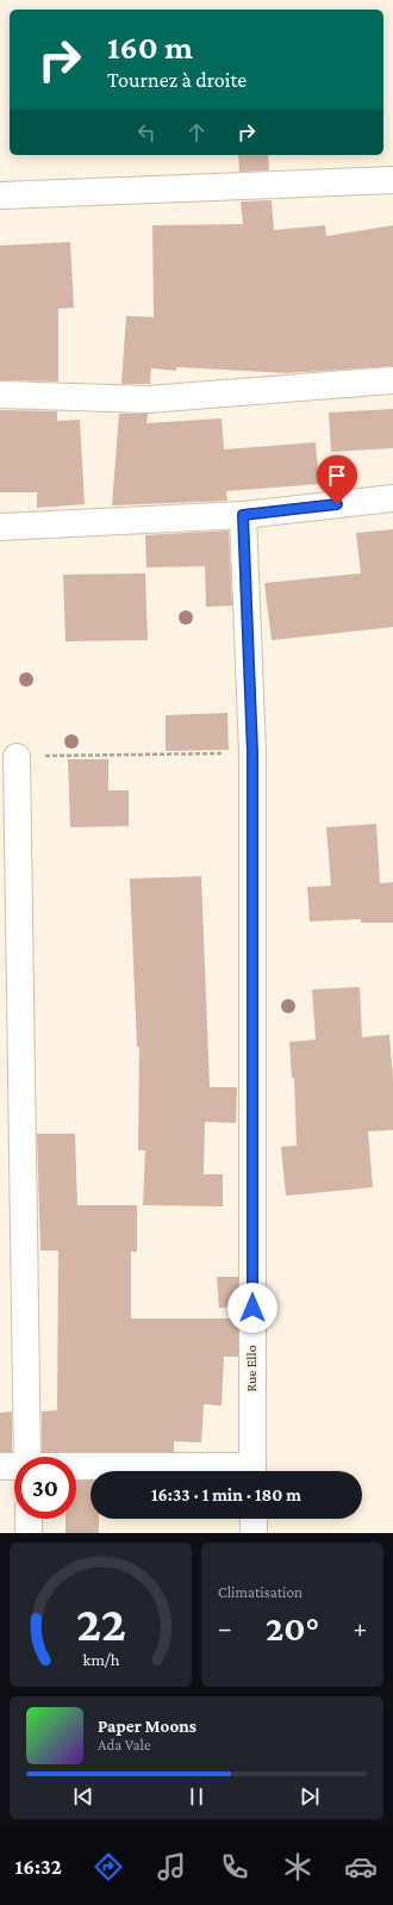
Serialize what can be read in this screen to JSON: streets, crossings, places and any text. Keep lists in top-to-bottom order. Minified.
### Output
{"streets":{"street":["Rue Ello"]},"page":{"turn":["160 m","Tournez à droite"],"limit":"30","trip":"16:33 · 1 min · 180 m","tile":"Climatisation","heat":["−","20°","+"],"song":["Paper Moons","Ada Vale"],"tabs":"16:32","gauge":["22","km/h"]}}
